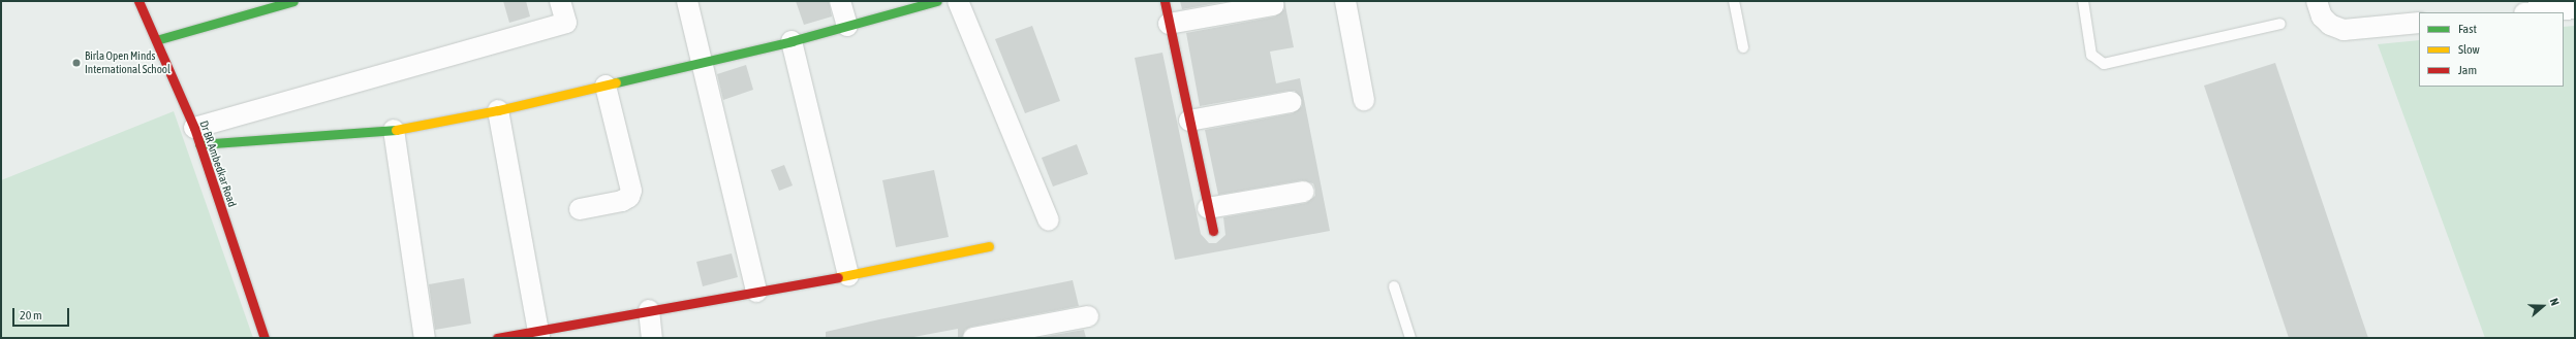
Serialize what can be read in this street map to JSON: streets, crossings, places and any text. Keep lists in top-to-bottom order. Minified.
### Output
{"streets":{"street":["Dr BR Ambedkar Road"]},"places":["Birla Open Minds International School"],"legend":["Fast","Slow","Jam"],"scale_bar":"20 m","north":"right"}
